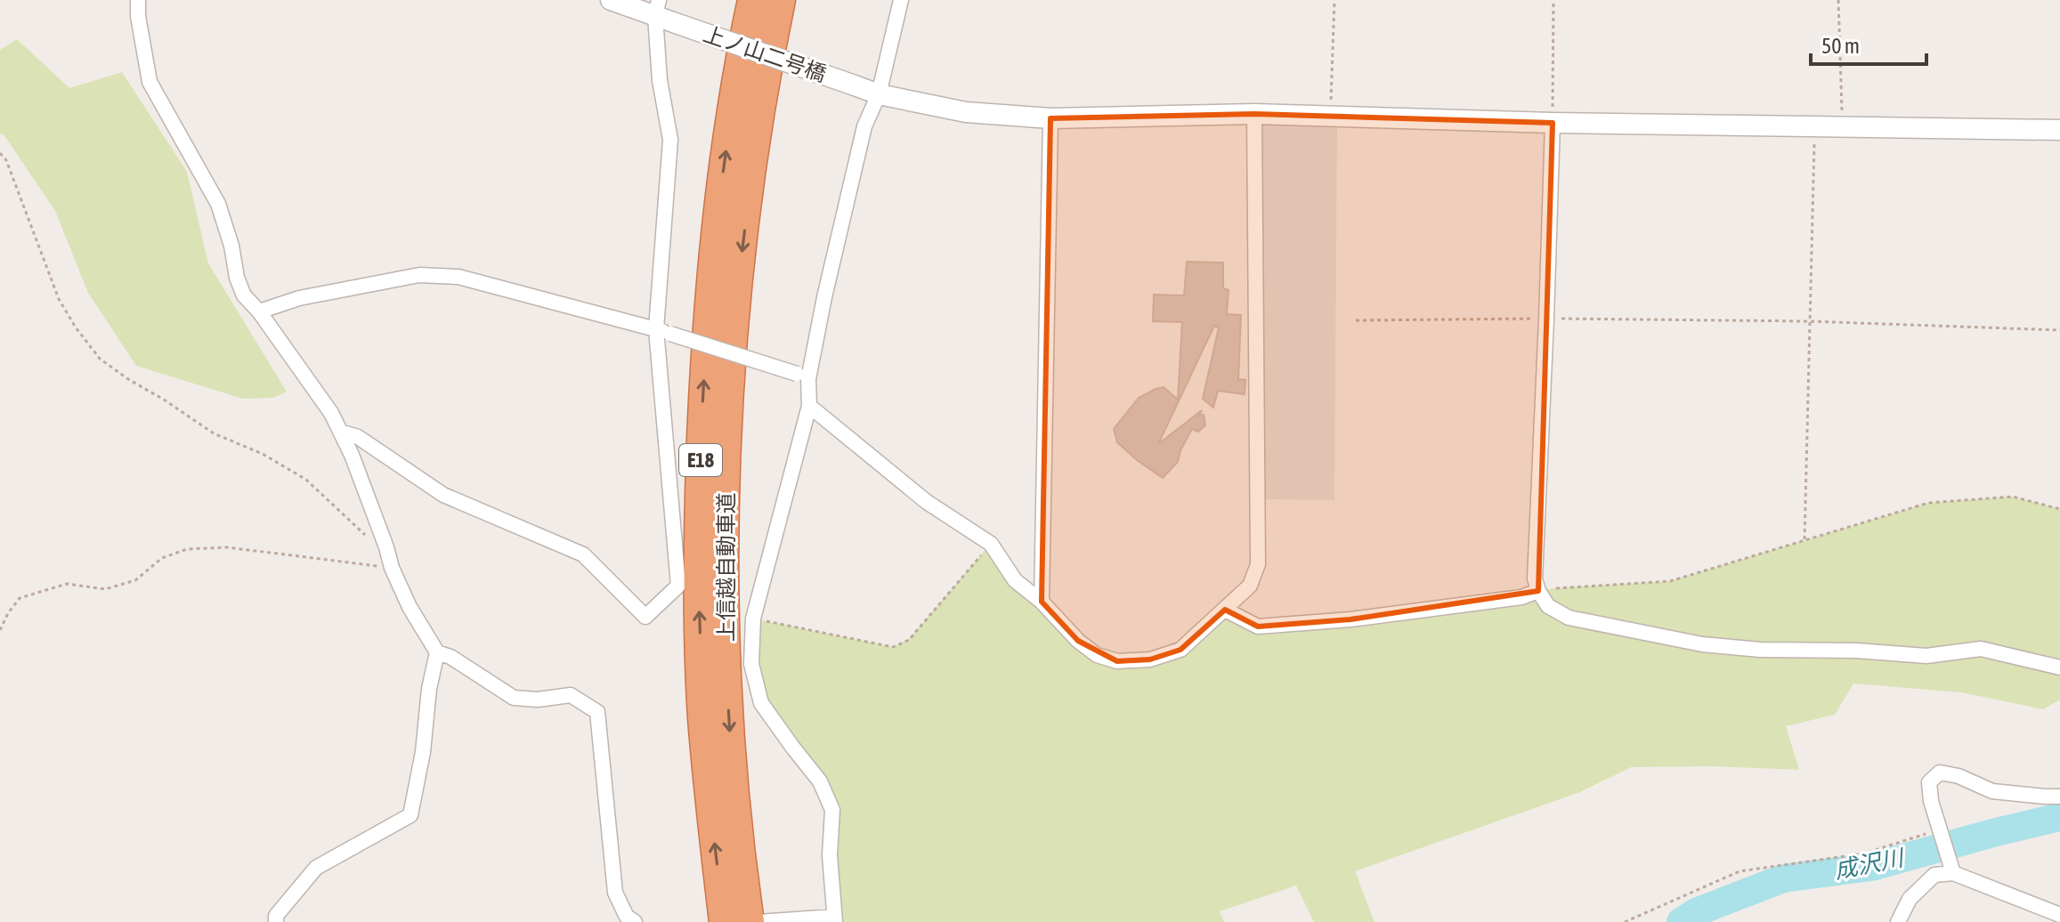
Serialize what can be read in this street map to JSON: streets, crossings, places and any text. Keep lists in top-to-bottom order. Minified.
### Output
{"streets":{"highway":["E18","上信越自動車道"],"street":["上ノ山二号橋"]},"water":["成沢川"],"scale_bar":"50 m"}
